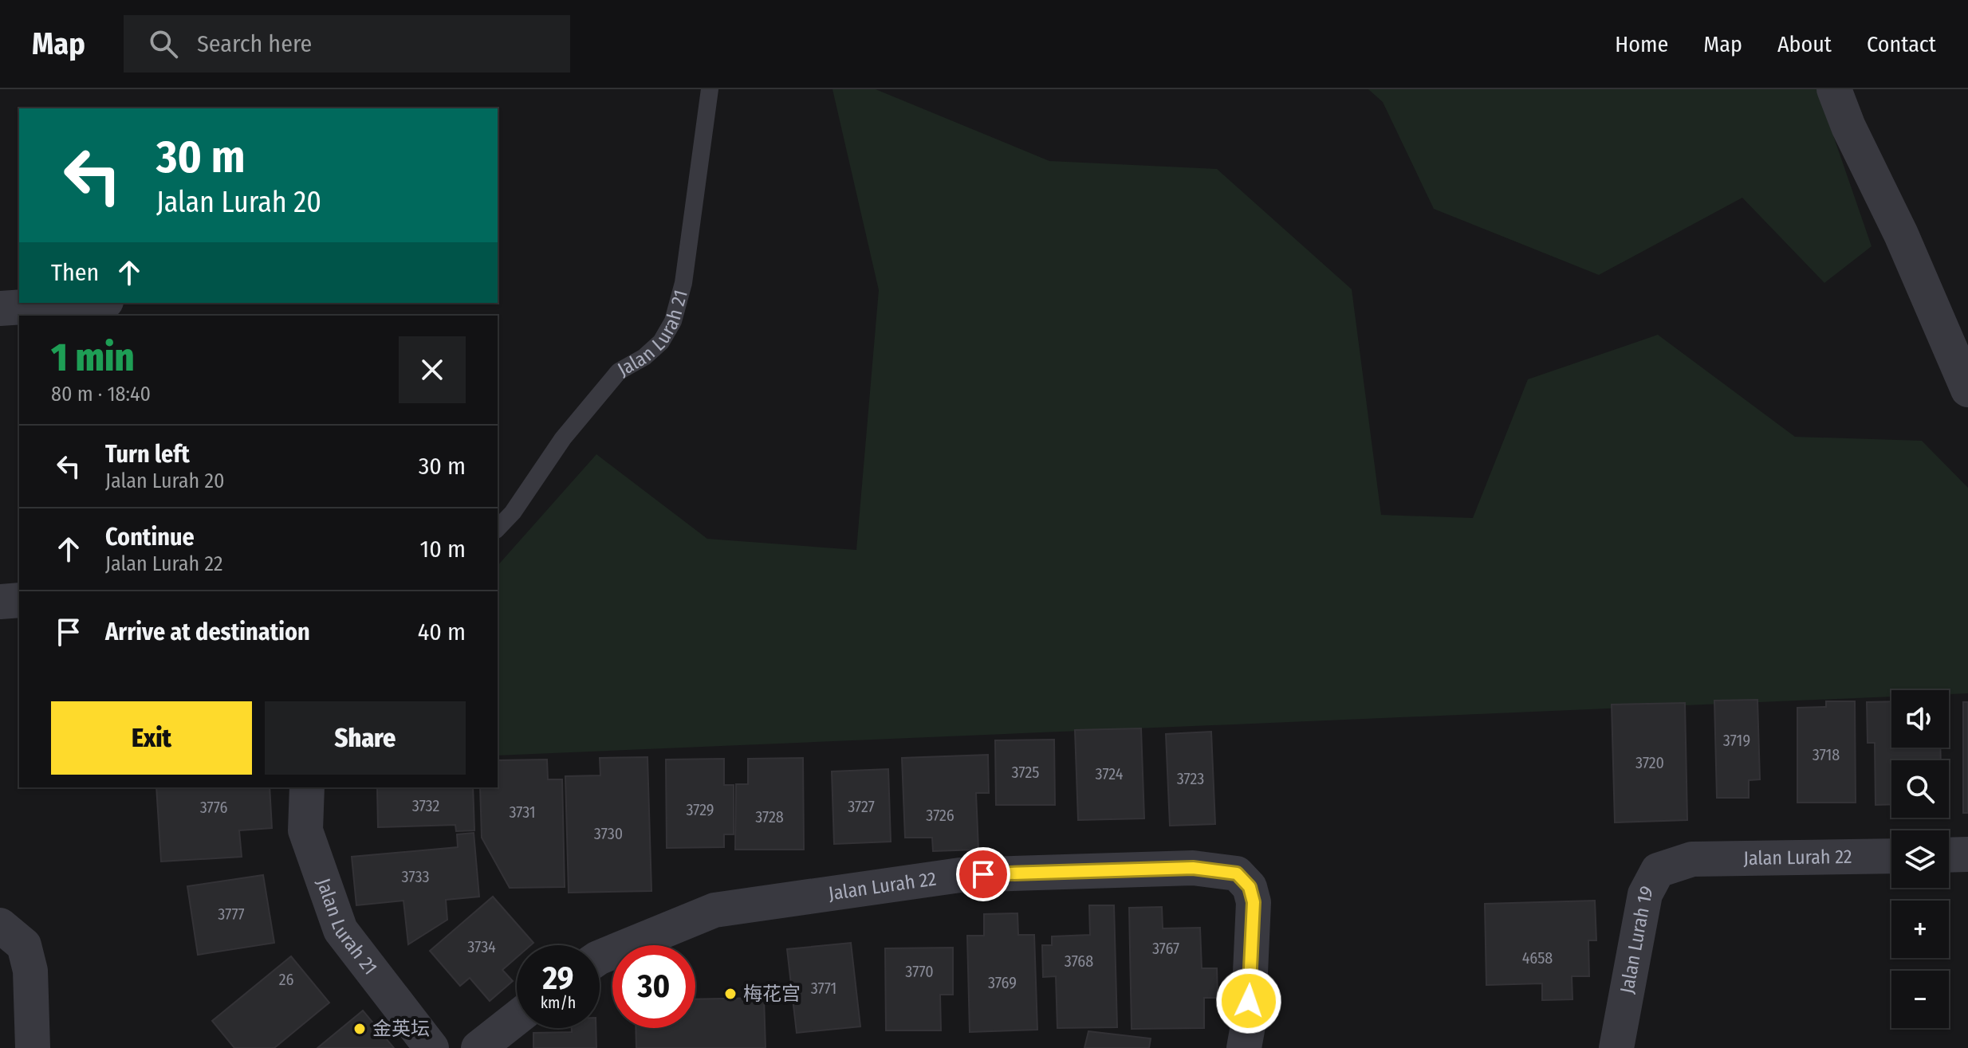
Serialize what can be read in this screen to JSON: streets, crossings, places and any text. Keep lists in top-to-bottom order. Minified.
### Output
{"streets":{"street":["Jalan Lurah 21","Jalan Lurah 22","Jalan Lurah 19"]},"crossings":[["Jalan Lurah 22","Jalan Lurah 19"]],"places":["梅花宫","金英坛"],"house_numbers":["3719","3718","3720","3725","3724","3723","3732","3727","3776","3729","3731","3726","3728","3730","3733","3777","3734","3767","4658","3768","3770","26","3769","3771"],"page":{"header":"Map","search":"Search here","nav":["Home","Map","About","Contact"],"turn":["30 m","Jalan Lurah 20"],"then":"Then","heading":["1 min","80 m · 18:40"],"list":[{"name":"Turn left","note":"Jalan Lurah 20","value":"30 m"},{"name":"Continue","note":"Jalan Lurah 22","value":"10 m"},{"name":"Arrive at destination","value":"40 m"}],"buttons":["Exit","Share"],"map_buttons":["+","−"],"speed":"29 km/h","limit":"30"}}
